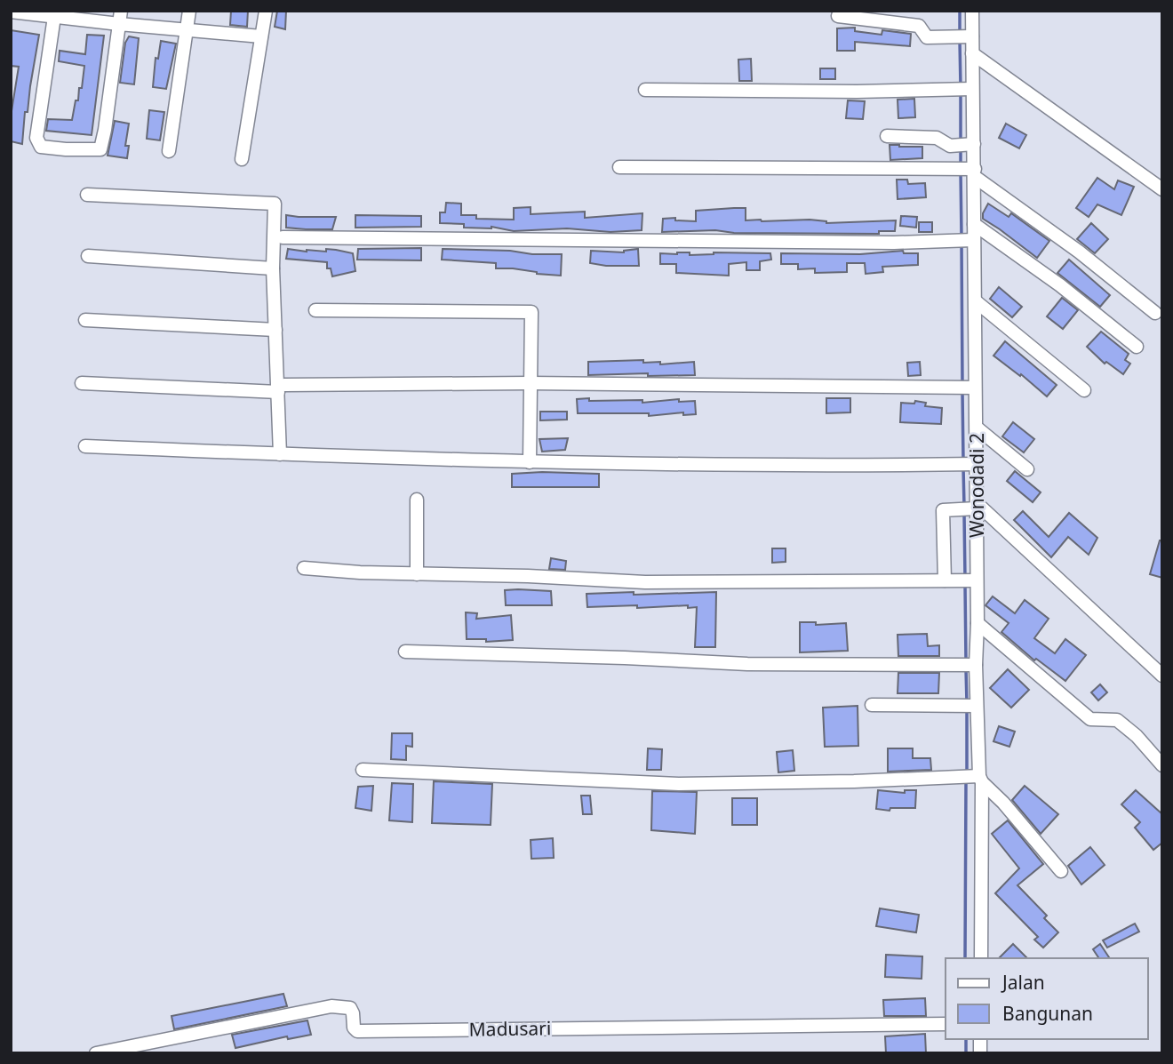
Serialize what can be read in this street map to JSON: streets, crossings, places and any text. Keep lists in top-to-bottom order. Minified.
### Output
{"streets":{"street":["Wonodadi 2","Madusari"]},"legend":["Jalan","Bangunan"]}
